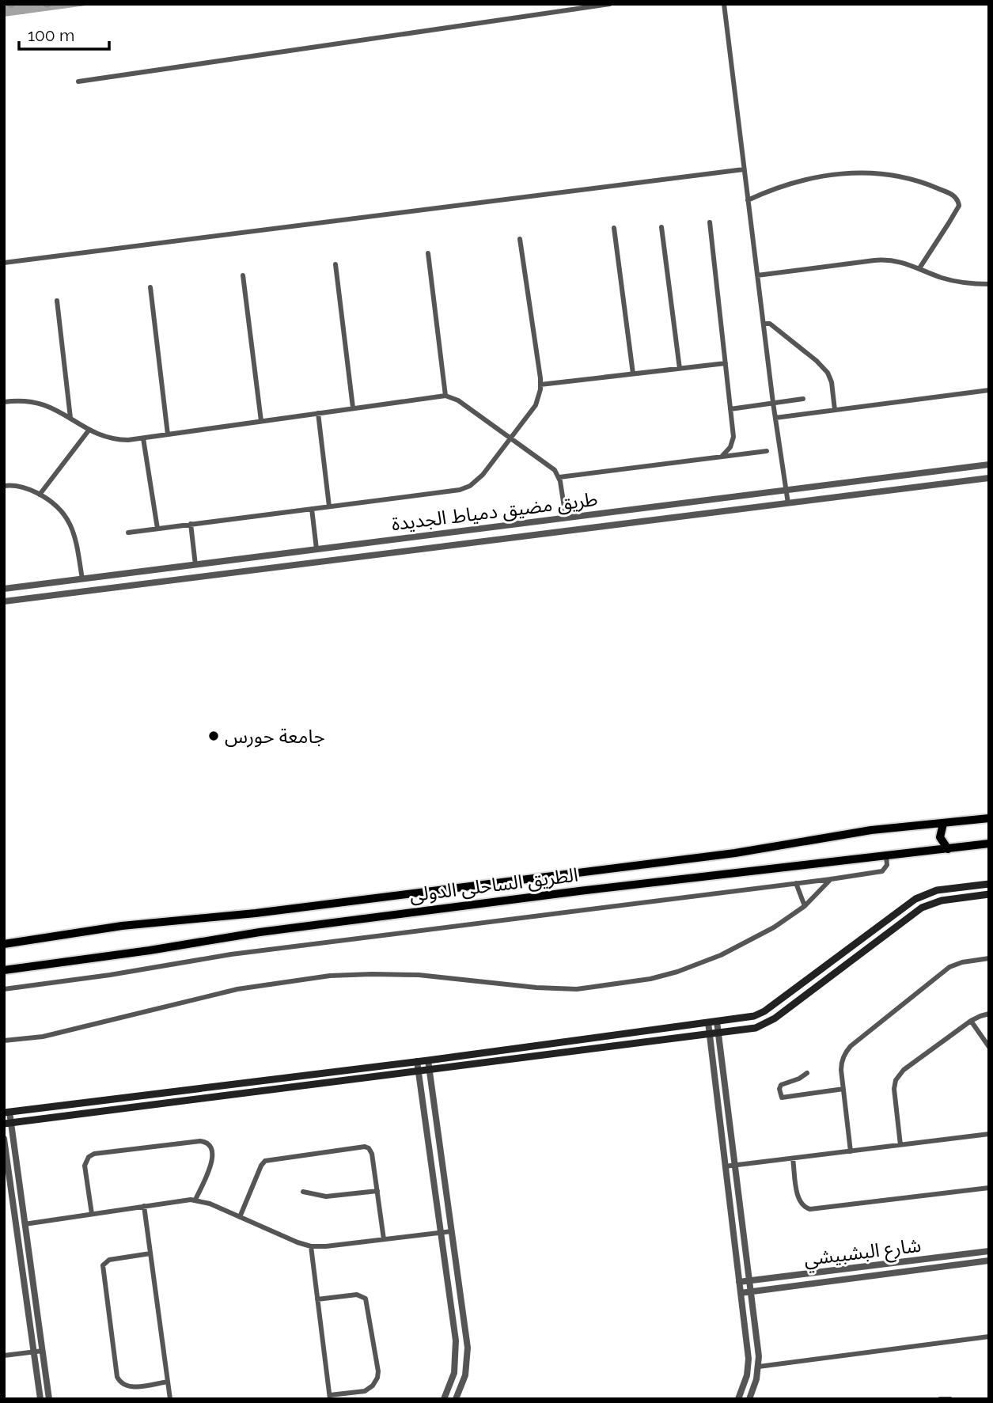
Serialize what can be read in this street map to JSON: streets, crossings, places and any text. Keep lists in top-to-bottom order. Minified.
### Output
{"streets":{"highway":["الطريق الساحلى الدولى"],"street":["طريق مضيق دمياط الجديدة","شارع البشبيشي"]},"places":["جامعة حورس"],"scale_bar":"100 m"}
